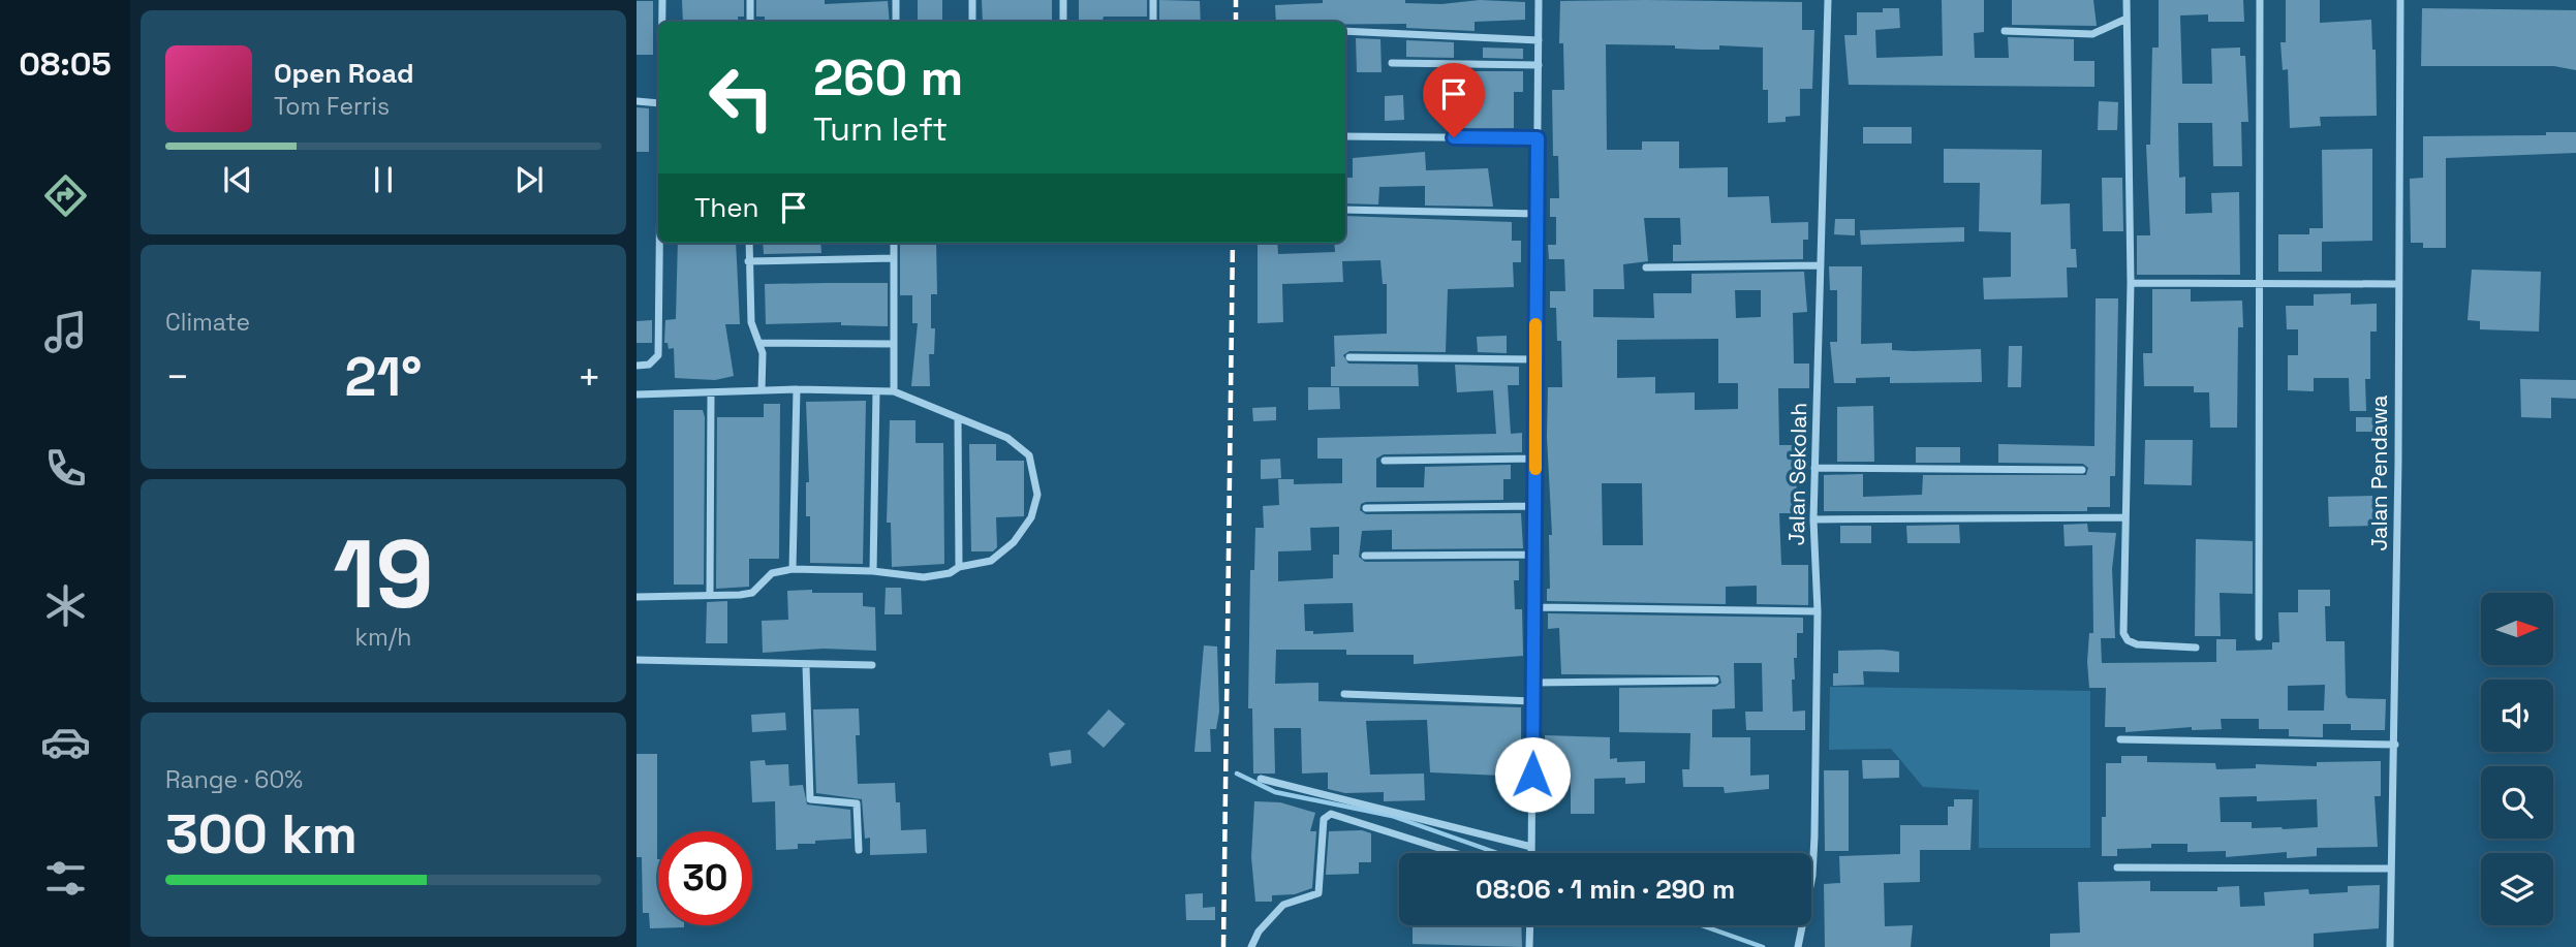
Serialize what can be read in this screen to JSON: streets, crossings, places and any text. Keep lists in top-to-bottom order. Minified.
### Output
{"streets":{"street":["Jalan Pendawa","Jalan Sekolah"]},"north":"right","page":{"tabs":"08:05","turn":["260 m","Turn left"],"song":["Open Road","Tom Ferris"],"then":"Then","tile":["Climate",["19","km/h"],["Range · 60%","300 km"]],"heat":["−","21°","+"],"limit":"30","trip":"08:06 · 1 min · 290 m"}}
